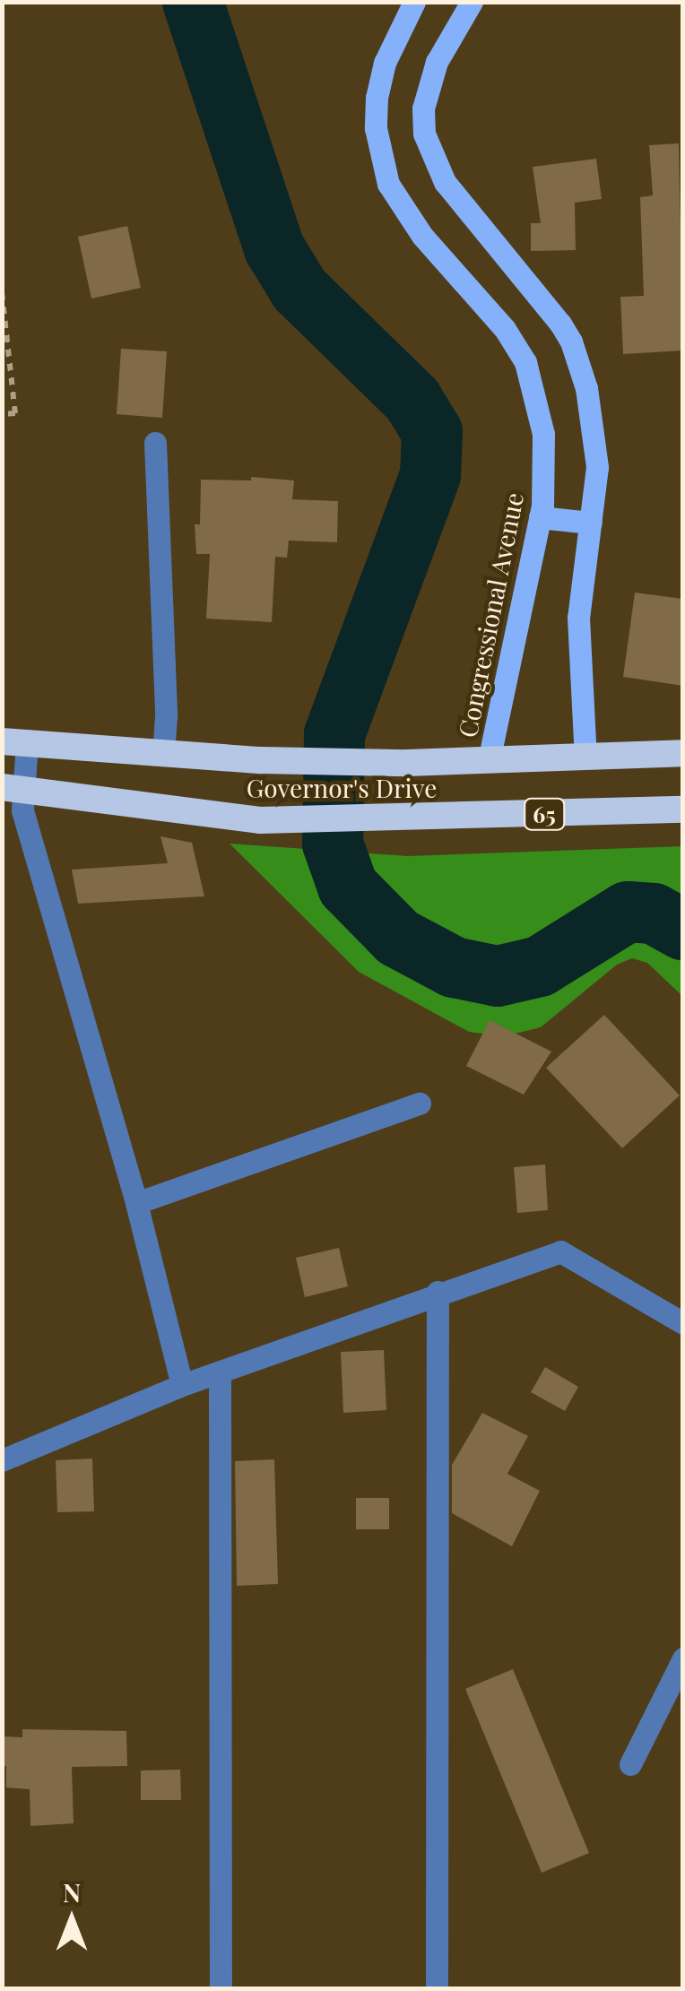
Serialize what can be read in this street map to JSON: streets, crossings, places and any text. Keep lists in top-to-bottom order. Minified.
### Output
{"streets":{"highway":["Governor's Drive","65"],"main road":["Congressional Avenue"]},"crossings":[["Congressional Avenue","Governor's Drive"]],"north":"top"}
